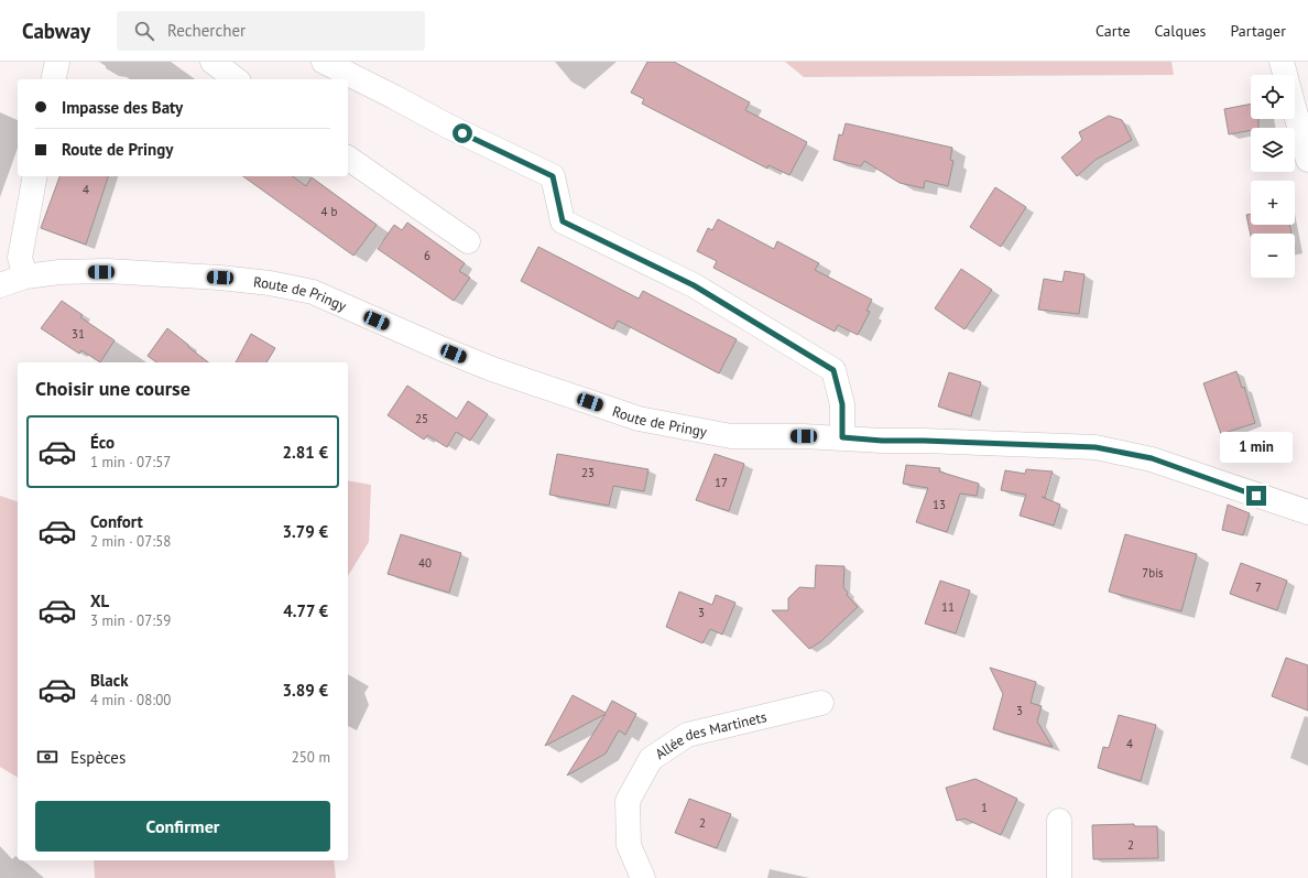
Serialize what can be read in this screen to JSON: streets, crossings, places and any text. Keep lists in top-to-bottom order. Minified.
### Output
{"streets":{"street":["Route de Pringy","Allée des Martinets"]},"house_numbers":["4","4 b","6","31","25","23","17","13","40","7bis","7","11","3","3","4","1","2","2"],"page":{"header":"Cabway","search":"Rechercher","nav":["Carte","Calques","Partager"],"map_buttons":["+","−"],"banner":["Impasse des Baty","Route de Pringy"],"heading":"Choisir une course","list":[{"name":"Éco","note":"1 min · 07:57","value":"2.81 €"},{"name":"Confort","note":"2 min · 07:58","value":"3.79 €"},{"name":"XL","note":"3 min · 07:59","value":"4.77 €"},{"name":"Black","note":"4 min · 08:00","value":"3.89 €"}],"bubble":"1 min","pay":["Espèces","250 m"],"buttons":"Confirmer"}}
